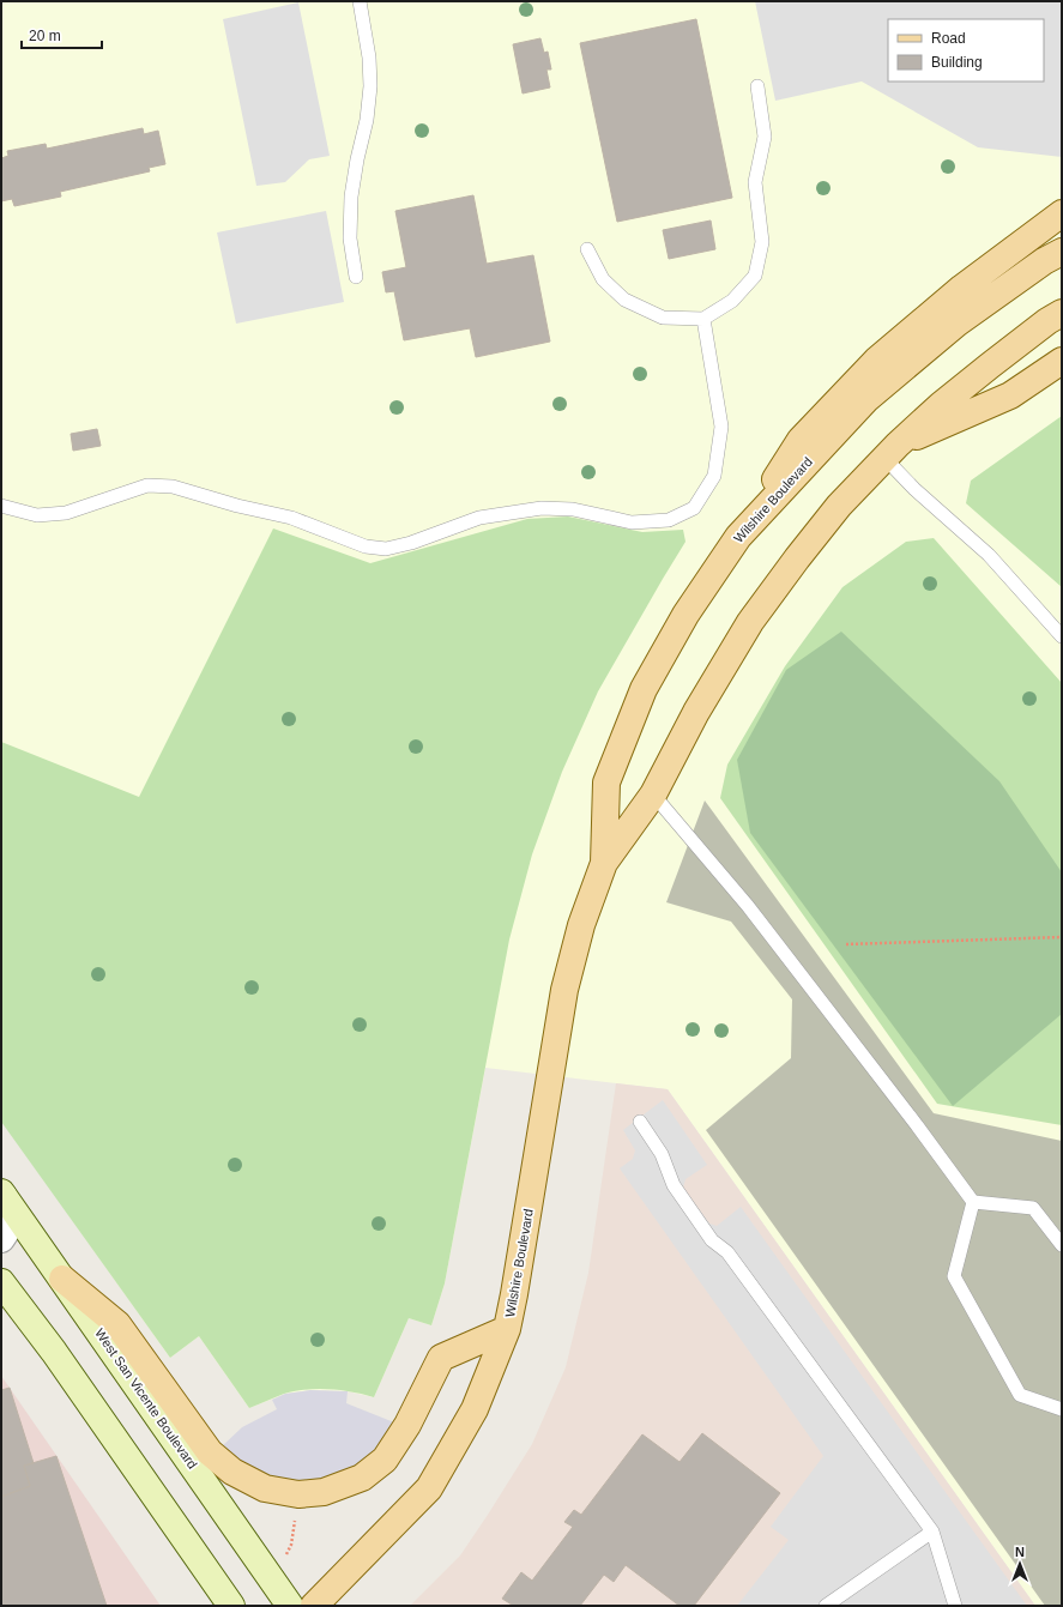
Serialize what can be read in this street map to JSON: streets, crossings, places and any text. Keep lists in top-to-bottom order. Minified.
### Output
{"streets":{"main road":["Wilshire Boulevard","West San Vicente Boulevard"]},"legend":["Road","Building"],"scale_bar":"20 m","north":"top"}
